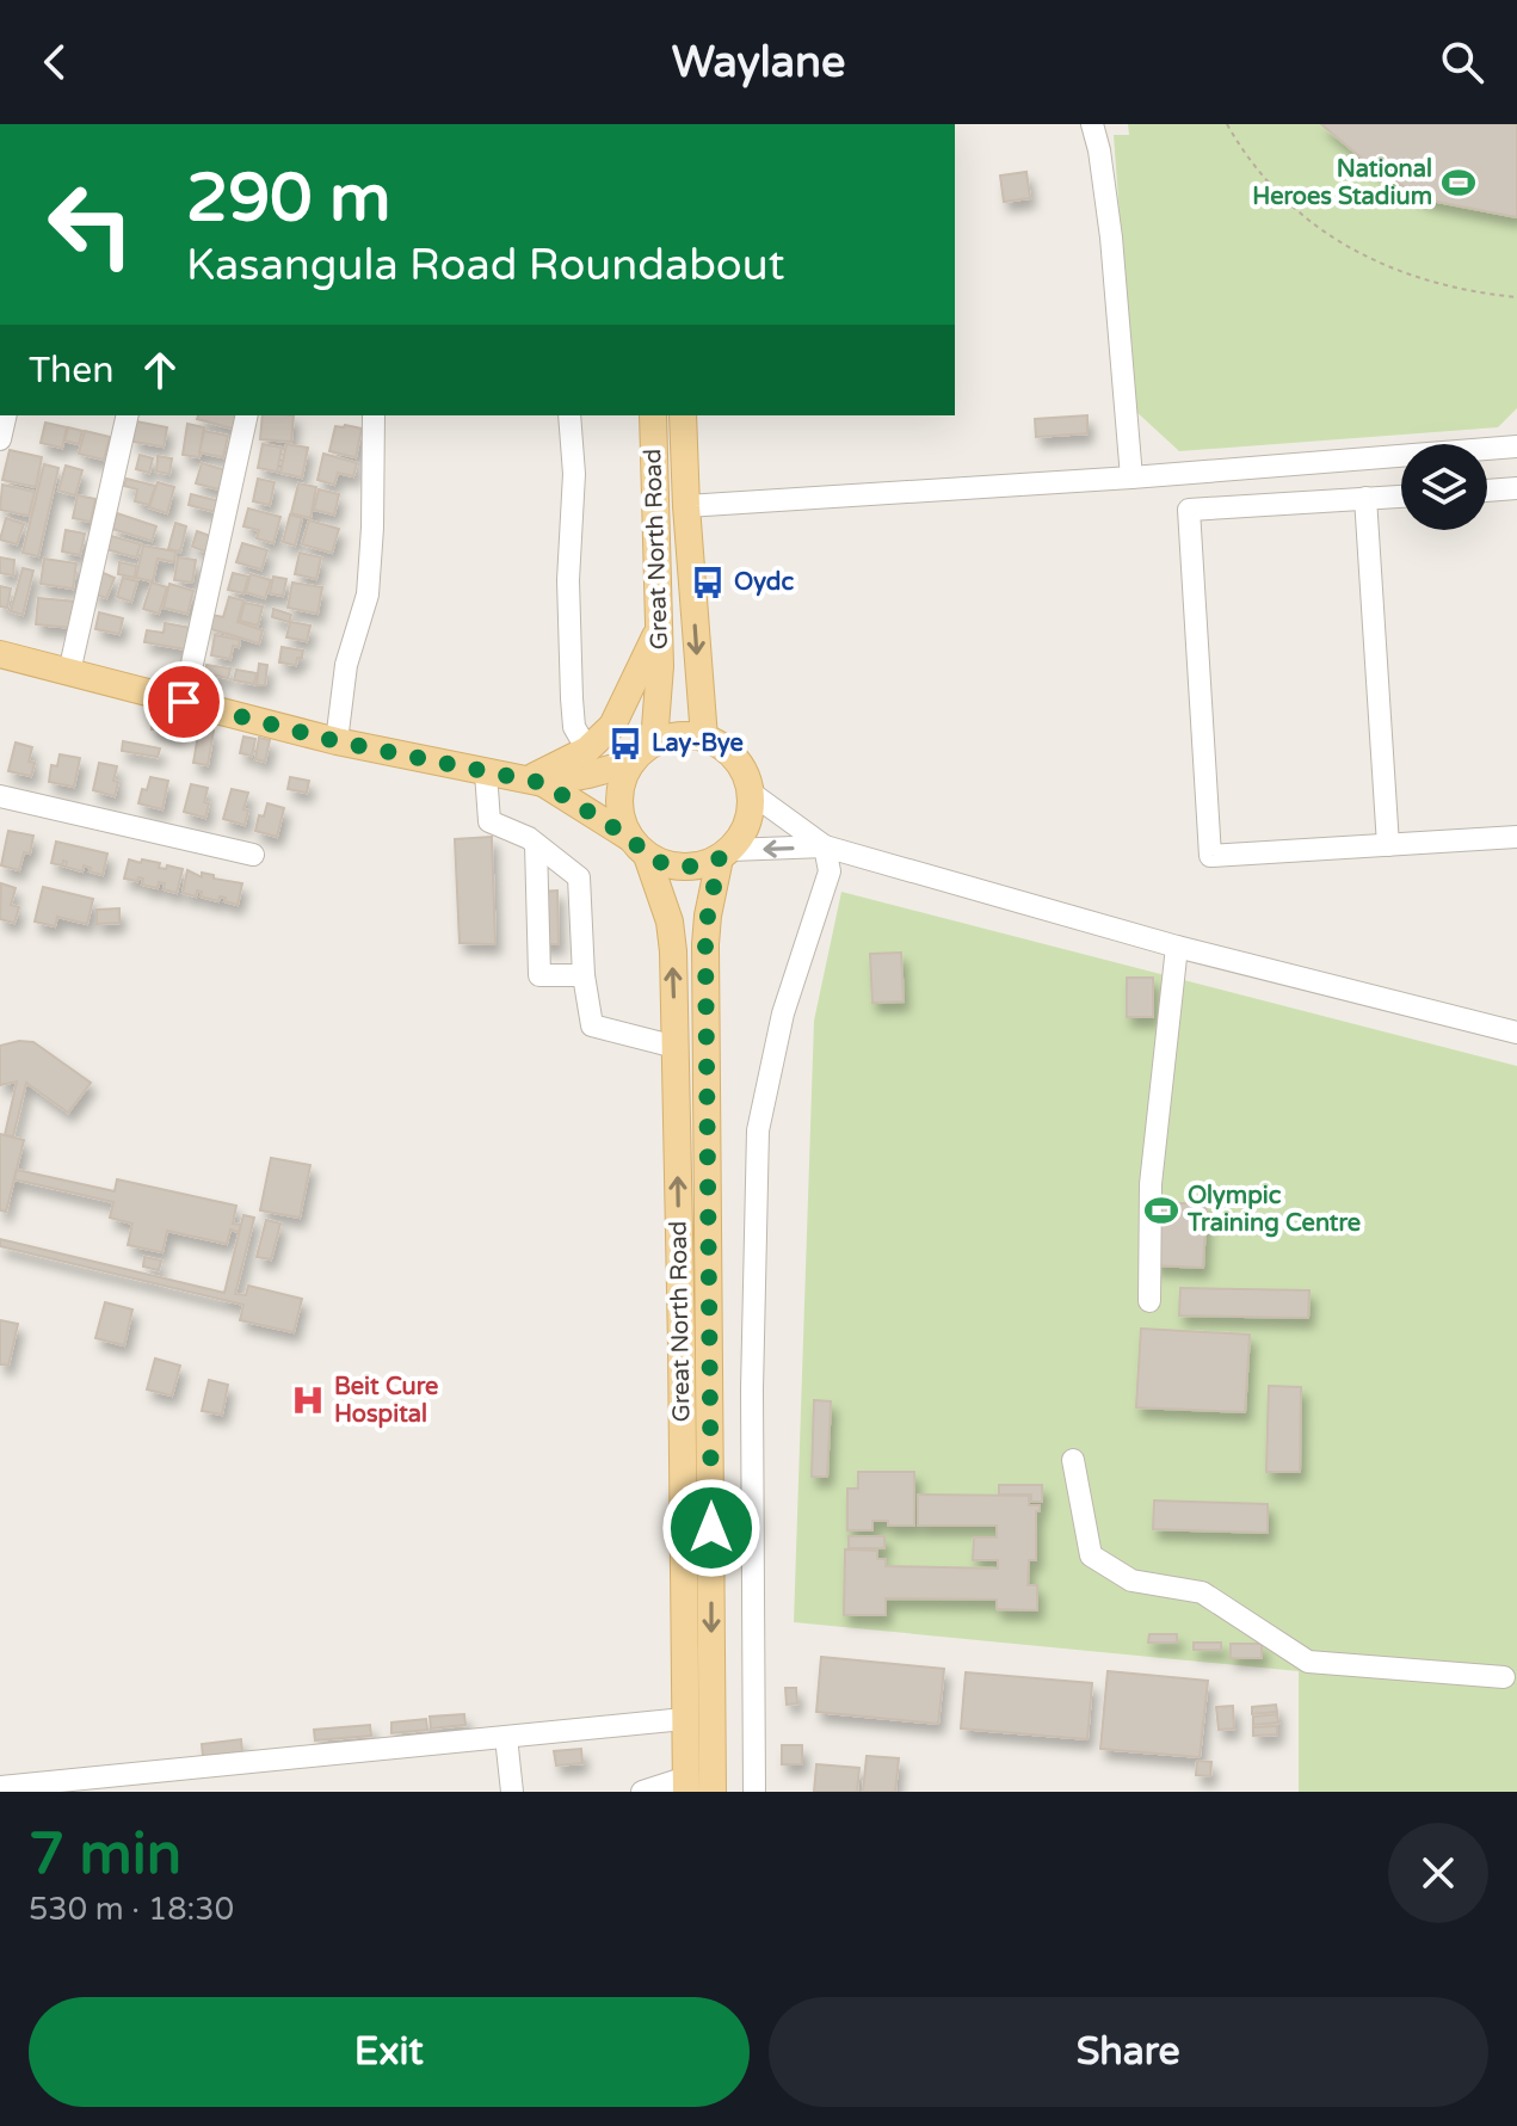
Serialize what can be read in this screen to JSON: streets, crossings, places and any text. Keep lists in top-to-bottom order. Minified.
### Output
{"streets":{"main road":["Great North Road"]},"places":{"sports":["National Heroes Stadium","Olympic Training Centre"],"bus stop":["Oydc","Lay-Bye"],"hospital":["Beit Cure Hospital"]},"page":{"header":"Waylane","turn":["290 m","Kasangula Road Roundabout"],"then":"Then","heading":["7 min","530 m · 18:30"],"buttons":["Exit","Share"]}}
